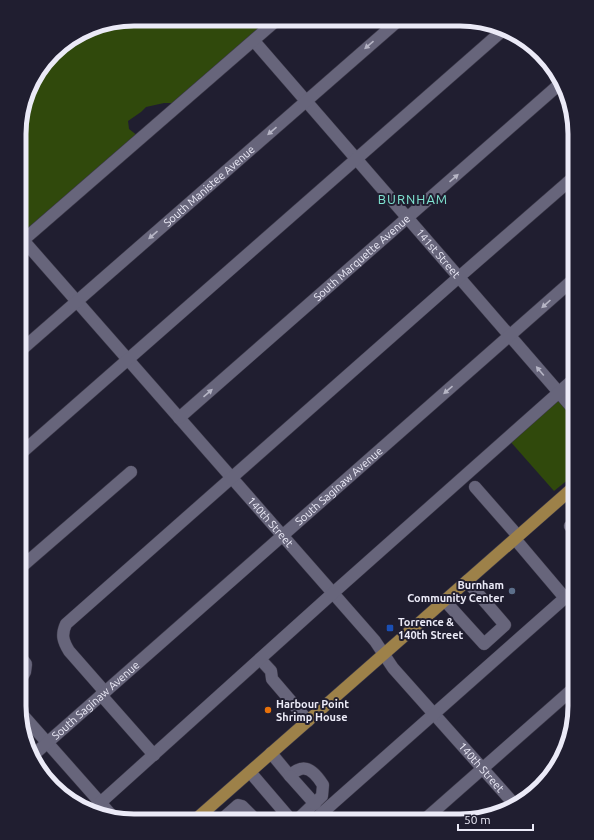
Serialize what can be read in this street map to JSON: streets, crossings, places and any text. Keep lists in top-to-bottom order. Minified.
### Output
{"streets":{"street":["South Manistee Avenue","141st Street","South Marquette Avenue","South Saginaw Avenue","140th Street"]},"crossings":[["South Manistee Avenue","141st Street"],["South Manistee Avenue","140th Street"],["141st Street","South Marquette Avenue"],["141st Street","South Saginaw Avenue"],["South Marquette Avenue","140th Street"],["South Saginaw Avenue","140th Street"]],"districts":["BURNHAM"],"places":{"other":["Burnham Community Center","Harbour Point Shrimp House"],"transit":["Torrence & 140th Street"]},"scale_bar":"50 m"}
